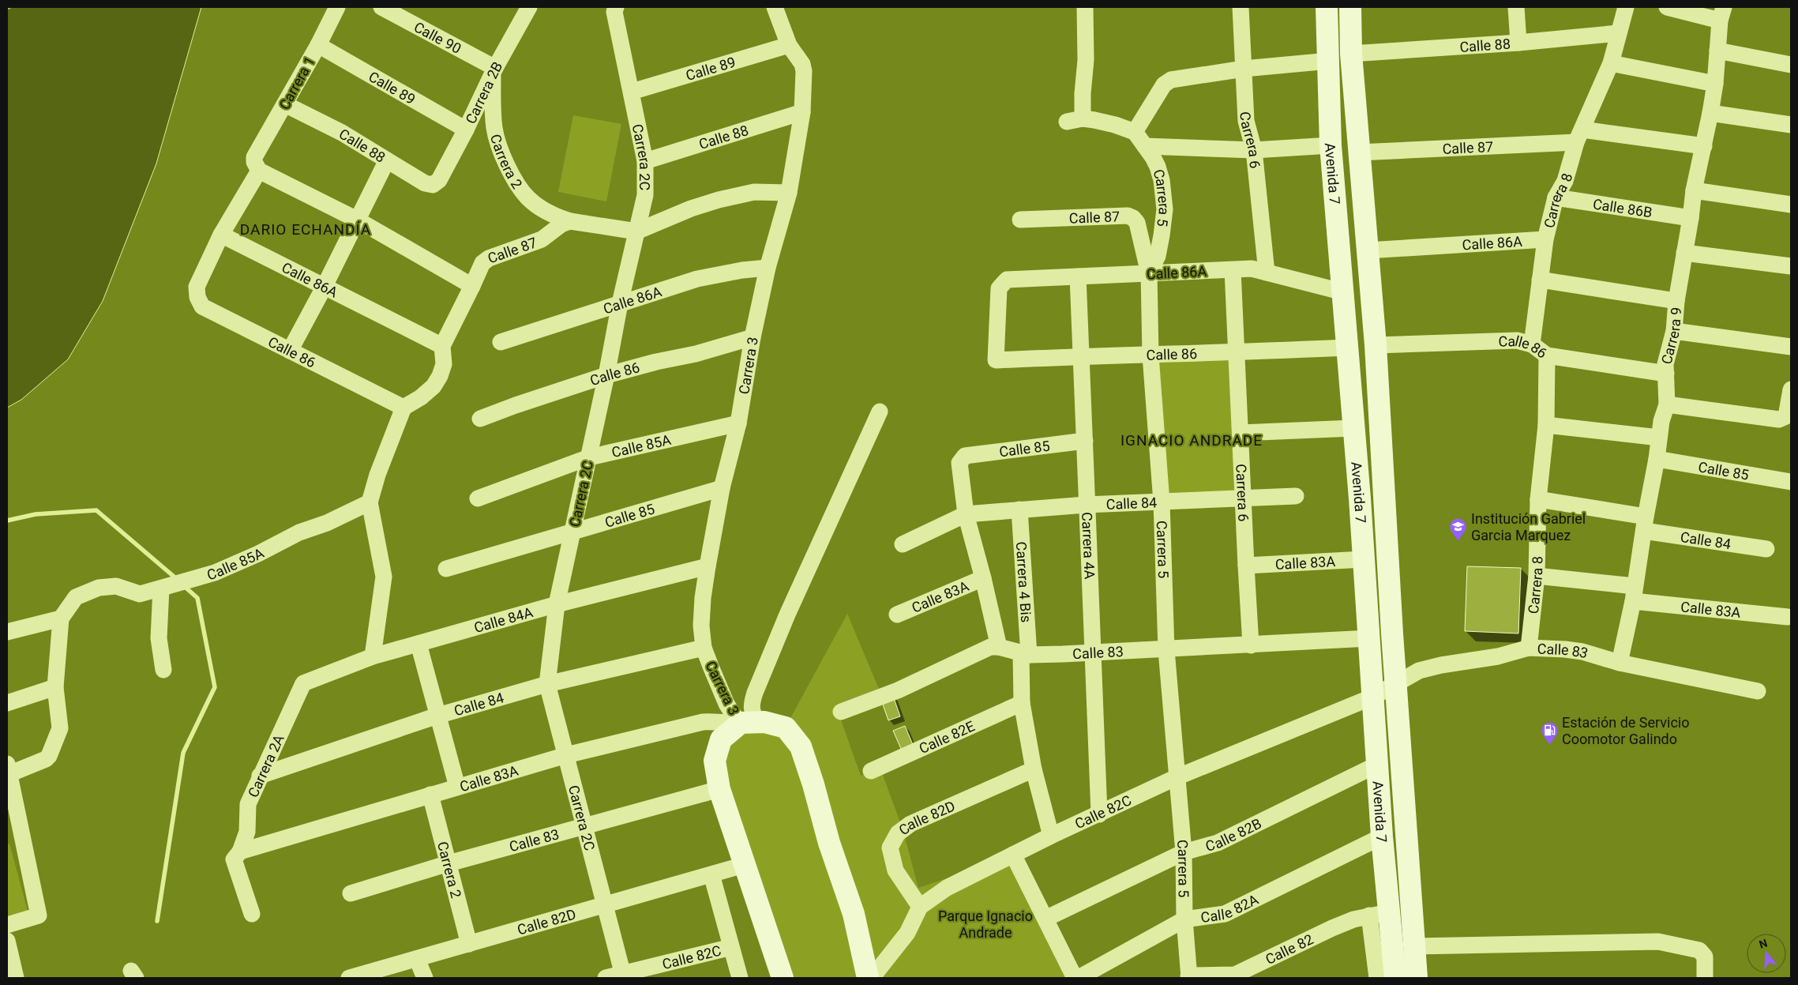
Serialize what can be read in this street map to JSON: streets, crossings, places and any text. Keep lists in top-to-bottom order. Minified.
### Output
{"streets":{"main road":["Avenida 7","Carrera 3"],"street":["Calle 90","Calle 88","Calle 89","Carrera 1","Carrera 2B","Carrera 6","Calle 87","Carrera 2C","Carrera 2","Carrera 5","Carrera 8","Calle 86B","Calle 86A","Carrera 9","Calle 86","Calle 85A","Calle 85","Calle 84","Carrera 4A","Calle 83A","Carrera 4 Bis","Calle 84A","Calle 83","Calle 82E","Carrera 2A","Calle 82C","Calle 82D","Calle 82B","Calle 82A","Calle 82"]},"crossings":[["Calle 90","Carrera 2B"],["Calle 90","Carrera 2"],["Calle 88","Carrera 1"],["Calle 88","Carrera 2B"],["Calle 88","Carrera 2C"],["Calle 88","Avenida 7"],["Calle 88","Carrera 8"],["Calle 88","Carrera 3"],["Calle 89","Carrera 1"],["Calle 89","Carrera 2B"],["Calle 89","Carrera 2C"],["Calle 89","Carrera 3"],["Carrera 1","Calle 86A"],["Carrera 1","Calle 86"],["Carrera 2B","Carrera 2"],["Carrera 6","Calle 86A"],["Carrera 6","Calle 86"],["Carrera 6","Calle 84"],["Carrera 6","Calle 83A"],["Carrera 6","Calle 83"],["Calle 87","Carrera 2"],["Calle 87","Avenida 7"],["Calle 87","Carrera 5"],["Calle 87","Carrera 8"],["Calle 87","Calle 86A"],["Calle 87","Carrera 9"],["Carrera 2C","Calle 86A"],["Carrera 2C","Calle 86"],["Carrera 2C","Calle 85A"],["Carrera 2C","Calle 85"],["Carrera 2C","Calle 84"],["Carrera 2C","Calle 83A"],["Carrera 2C","Calle 84A"],["Carrera 2C","Calle 83"],["Carrera 2C","Calle 82C"],["Carrera 2C","Calle 82D"],["Carrera 2","Calle 83A"],["Carrera 2","Calle 83"],["Carrera 2","Calle 82D"],["Avenida 7","Calle 86A"],["Avenida 7","Calle 86"],["Avenida 7","Calle 83A"],["Avenida 7","Calle 83"],["Avenida 7","Calle 82C"],["Avenida 7","Calle 82B"],["Avenida 7","Calle 82A"],["Avenida 7","Calle 82"],["Carrera 5","Calle 86A"],["Carrera 5","Calle 86"],["Carrera 5","Calle 84"],["Carrera 5","Calle 83"],["Carrera 5","Calle 82C"],["Carrera 5","Calle 82B"],["Carrera 5","Calle 82A"],["Carrera 5","Calle 82"],["Carrera 8","Calle 86B"],["Carrera 8","Calle 86A"],["Carrera 8","Calle 86"],["Carrera 8","Calle 84"],["Carrera 8","Calle 83A"],["Carrera 8","Calle 83"],["Calle 86B","Carrera 9"],["Calle 86A","Calle 86"],["Calle 86A","Carrera 3"],["Calle 86A","Carrera 4A"],["Carrera 9","Calle 86"],["Carrera 9","Calle 85"],["Carrera 9","Calle 84"],["Carrera 9","Calle 83A"],["Carrera 9","Calle 83"],["Calle 86","Carrera 3"],["Calle 86","Carrera 4A"],["Carrera 3","Calle 85A"],["Carrera 3","Calle 85"],["Carrera 3","Calle 84"],["Carrera 3","Calle 83A"],["Carrera 3","Calle 84A"],["Carrera 3","Calle 83"],["Carrera 3","Calle 82D"],["Calle 85","Calle 84"],["Calle 85","Carrera 4A"],["Calle 84","Carrera 4A"],["Calle 84","Carrera 4 Bis"],["Calle 84","Carrera 2A"],["Carrera 4A","Calle 83"],["Carrera 4A","Calle 82C"],["Calle 83A","Carrera 2A"],["Carrera 4 Bis","Calle 83"],["Calle 84A","Carrera 2A"],["Calle 83","Calle 82C"],["Calle 82C","Calle 82D"]],"districts":["DARIO ECHANDÍA","IGNACIO ANDRADE"],"parks":["Parque Ignacio Andrade"],"places":{"school or university":["Institución Gabriel Garcia Marquez"],"fuel station":["Estación de Servicio Coomotor Galindo"]},"north":"top"}
